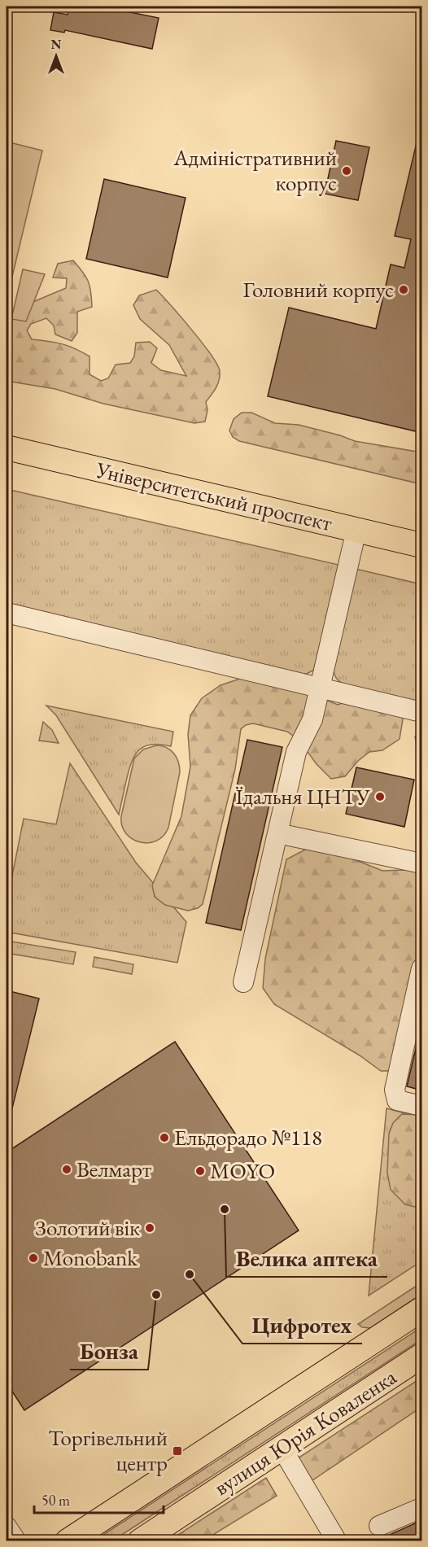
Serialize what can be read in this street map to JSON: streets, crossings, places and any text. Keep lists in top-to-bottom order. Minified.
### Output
{"streets":{"main road":["Університетський проспект","вулиця Юрія Коваленка"]},"places":{"other":["Адміністративний корпус","Головний корпус","Їдальня ЦНТУ","Ельдорадо №118","Велмарт","MOYO","Велика аптека","Золотий вік","Monobank","Цифротех","Бонза"],"transit":["Торгівельний центр"]},"scale_bar":"50 m","north":"top"}
